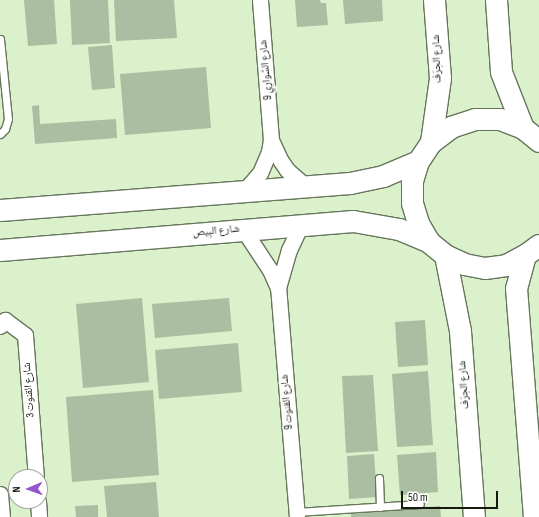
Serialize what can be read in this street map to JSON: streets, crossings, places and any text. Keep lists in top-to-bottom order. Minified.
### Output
{"streets":{"street":["شارع الحِرَف","شارع السَّوارِي 9","شارع البِيص","شارع القنوت 3","شارع القنوت 9"]},"crossings":[["شارع البِيص","شارع القنوت 9"]],"scale_bar":"50 m","north":"left"}
